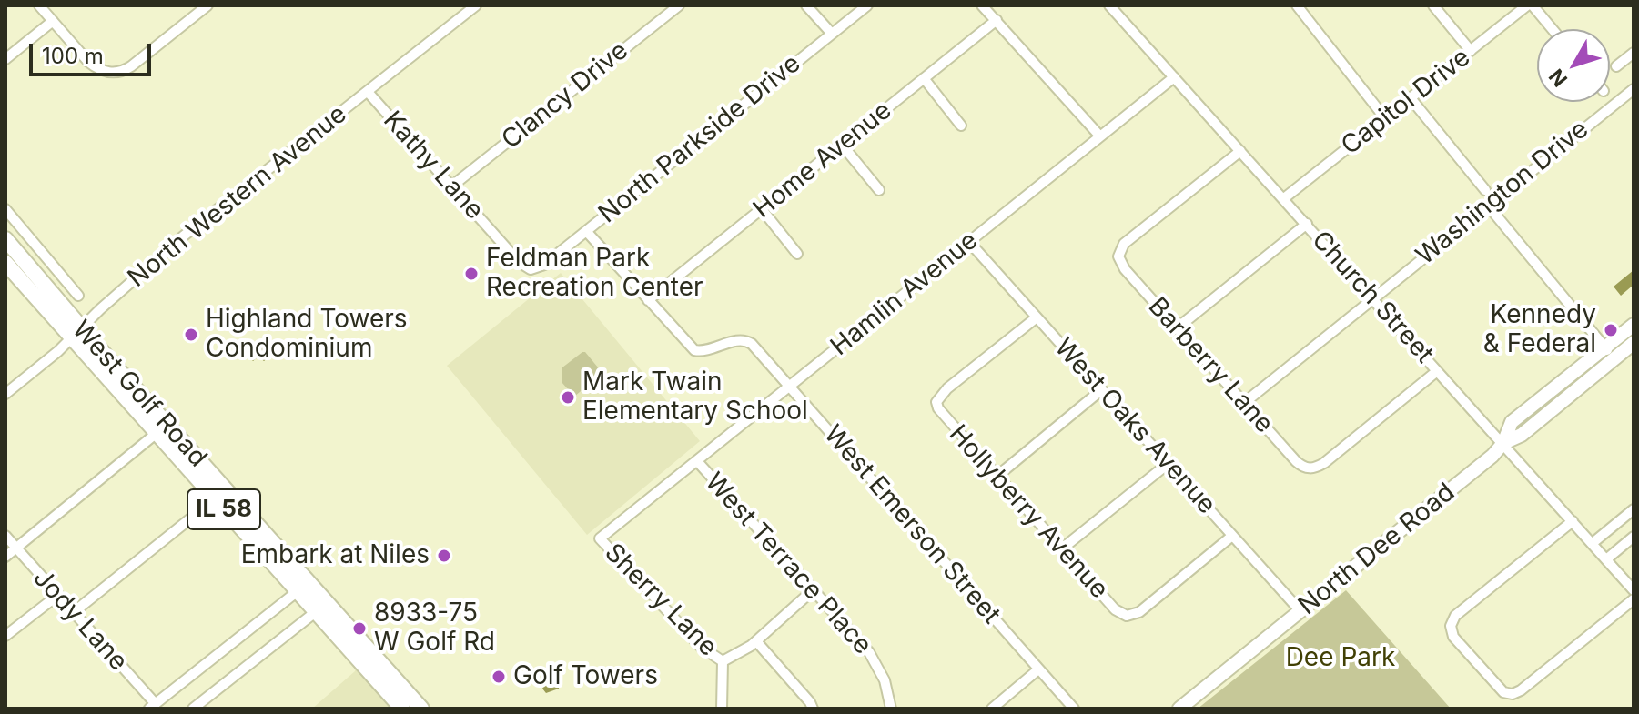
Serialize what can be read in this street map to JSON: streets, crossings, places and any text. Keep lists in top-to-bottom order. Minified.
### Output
{"streets":{"main road":["West Golf Road","IL 58"],"street":["Clancy Drive","Capitol Drive","North Parkside Drive","Home Avenue","Kathy Lane","Washington Drive","North Western Avenue","Hamlin Avenue","Church Street","Barberry Lane","West Oaks Avenue","Hollyberry Avenue","West Emerson Street","North Dee Road","West Terrace Place","Sherry Lane","Jody Lane"]},"crossings":[["Clancy Drive","Kathy Lane"],["Capitol Drive","Church Street"],["North Parkside Drive","Kathy Lane"],["North Parkside Drive","West Emerson Street"],["Home Avenue","West Emerson Street"],["Kathy Lane","North Western Avenue"],["Washington Drive","Church Street"],["Washington Drive","Barberry Lane"],["North Western Avenue","West Golf Road"],["Hamlin Avenue","Church Street"],["Hamlin Avenue","West Oaks Avenue"],["Hamlin Avenue","West Emerson Street"],["Hamlin Avenue","West Terrace Place"],["Hamlin Avenue","Sherry Lane"],["Church Street","Barberry Lane"],["Church Street","North Dee Road"],["West Oaks Avenue","Hollyberry Avenue"],["West Oaks Avenue","North Dee Road"]],"parks":["Dee Park"],"places":["Feldman Park Recreation Center","Kennedy & Federal","Highland Towers Condominium","Mark Twain Elementary School","Embark at Niles","8933-75 W Golf Rd","Golf Towers"],"scale_bar":"100 m","north":"bottom left"}
